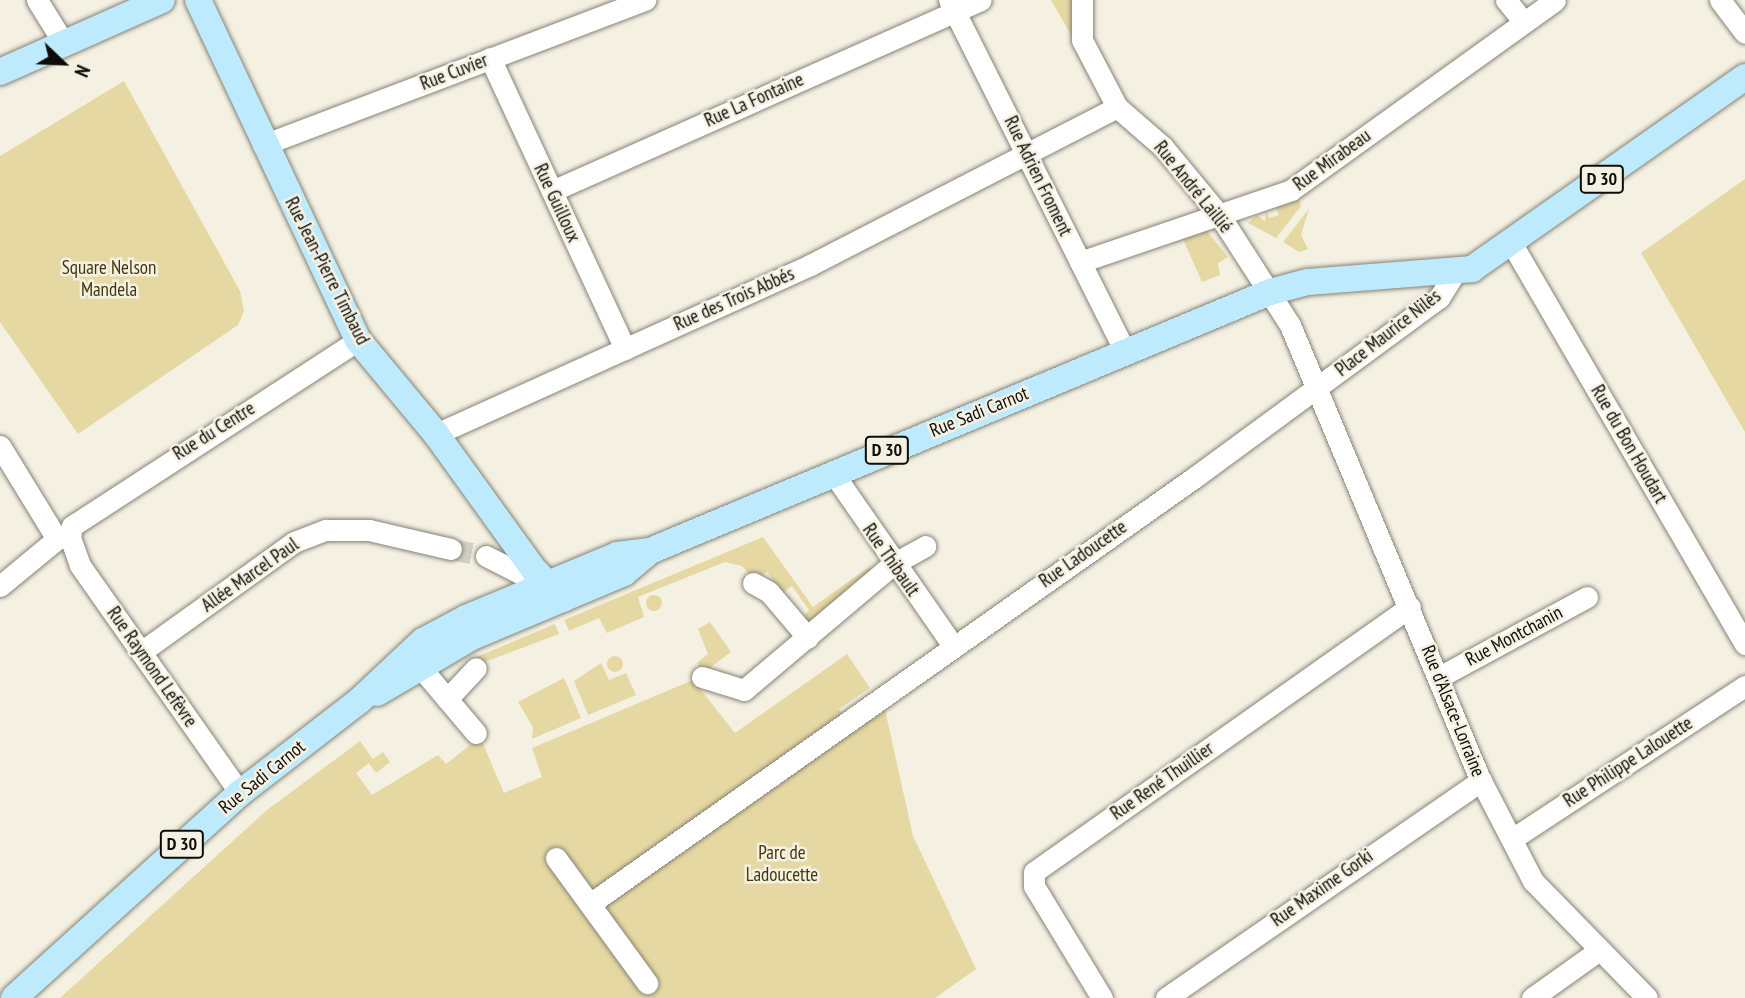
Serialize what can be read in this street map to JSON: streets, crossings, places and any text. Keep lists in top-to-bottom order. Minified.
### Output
{"streets":{"main road":["D 30","Rue Jean-Pierre Timbaud","Place Maurice Nilès","Rue Sadi Carnot"],"street":["Rue Cuvier","Rue La Fontaine","Rue Mirabeau","Rue Adrien Froment","Rue André Laillié","Rue Guilloux","Rue des Trois Abbés","Rue du Centre","Rue du Bon Houdart","Rue Ladoucette","Rue Thibault","Allée Marcel Paul","Rue Montchanin","Rue Raymond Lefèvre","Rue d'Alsace-Lorraine","Rue Philippe Lalouette","Rue René Thuillier","Rue Maxime Gorki"]},"crossings":[["Rue Cuvier","Rue Guilloux"],["Rue Cuvier","Rue Jean-Pierre Timbaud"],["Rue La Fontaine","Rue Adrien Froment"],["Rue La Fontaine","Rue Guilloux"],["Rue Mirabeau","Rue Adrien Froment"],["Rue Mirabeau","Rue André Laillié"],["Rue Adrien Froment","Rue des Trois Abbés"],["Rue Adrien Froment","Rue Sadi Carnot"],["D 30","Place Maurice Nilès"],["D 30","Rue du Bon Houdart"],["Rue André Laillié","Rue des Trois Abbés"],["Rue André Laillié","Place Maurice Nilès"],["Rue André Laillié","Rue Sadi Carnot"],["Rue Guilloux","Rue des Trois Abbés"],["Rue Jean-Pierre Timbaud","Rue des Trois Abbés"],["Rue Jean-Pierre Timbaud","Rue Sadi Carnot"],["Rue Jean-Pierre Timbaud","Rue du Centre"],["Place Maurice Nilès","Rue Sadi Carnot"],["Place Maurice Nilès","Rue Ladoucette"],["Place Maurice Nilès","Rue d'Alsace-Lorraine"],["Rue Sadi Carnot","Rue Thibault"],["Rue Sadi Carnot","Rue Raymond Lefèvre"],["Rue du Centre","Rue Raymond Lefèvre"],["Rue Ladoucette","Rue Thibault"],["Rue Ladoucette","Rue d'Alsace-Lorraine"],["Allée Marcel Paul","Rue Raymond Lefèvre"],["Rue Montchanin","Rue d'Alsace-Lorraine"],["Rue d'Alsace-Lorraine","Rue Philippe Lalouette"],["Rue d'Alsace-Lorraine","Rue René Thuillier"],["Rue d'Alsace-Lorraine","Rue Maxime Gorki"]],"parks":["Square Nelson Mandela","Parc de Ladoucette"],"north":"bottom right"}
